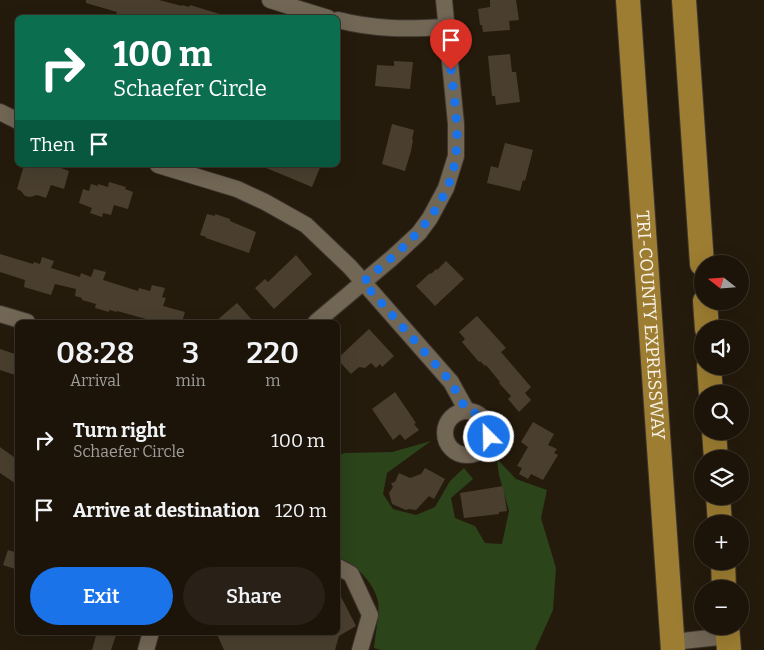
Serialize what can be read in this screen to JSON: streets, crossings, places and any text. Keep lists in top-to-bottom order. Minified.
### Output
{"streets":{"highway":["TRI-COUNTY EXPRESSWAY"]},"north":"left","page":{"turn":["100 m","Schaefer Circle"],"then":"Then","map_buttons":["+","−"],"eta":["08:28","Arrival","3","min","220","m"],"list":[{"name":"Turn right","note":"Schaefer Circle","value":"100 m"},{"name":"Arrive at destination","value":"120 m"}],"buttons":["Exit","Share"]}}
